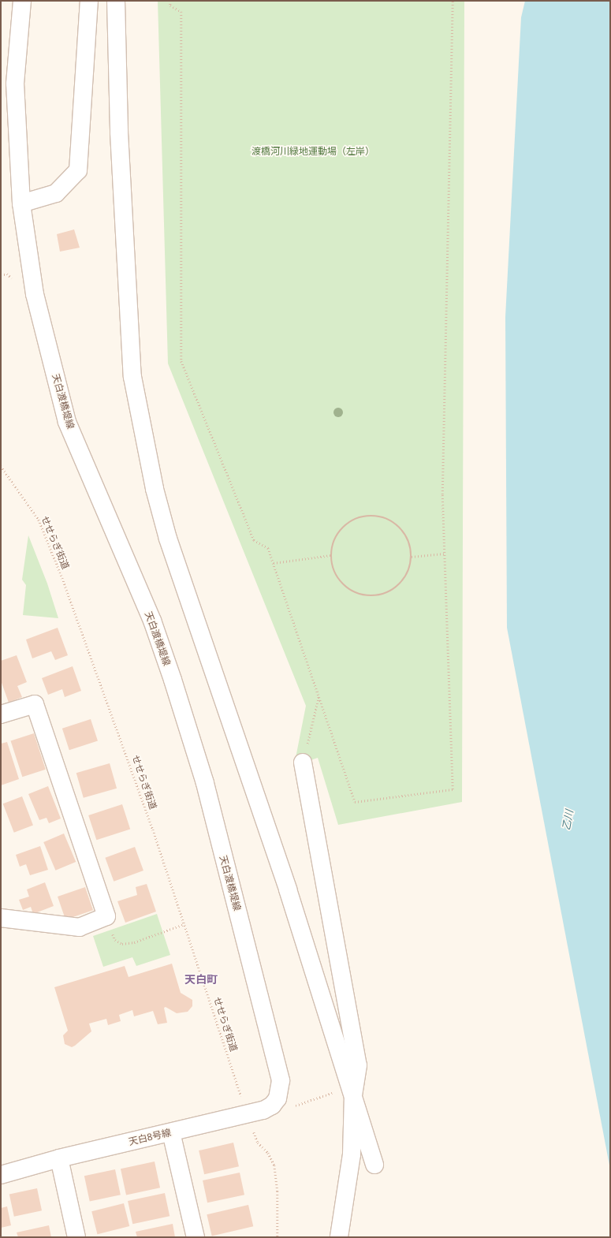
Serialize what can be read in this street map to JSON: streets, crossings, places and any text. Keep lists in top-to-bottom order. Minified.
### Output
{"streets":{"street":["天白渡橋堤線","天白8号線"],"path":["せせらぎ街道"]},"crossings":[["天白渡橋堤線","天白8号線"],["せせらぎ街道","天白8号線"]],"districts":["天白町"],"water":["乙川"],"parks":["渡橋河川緑地運動場（左岸）"]}
